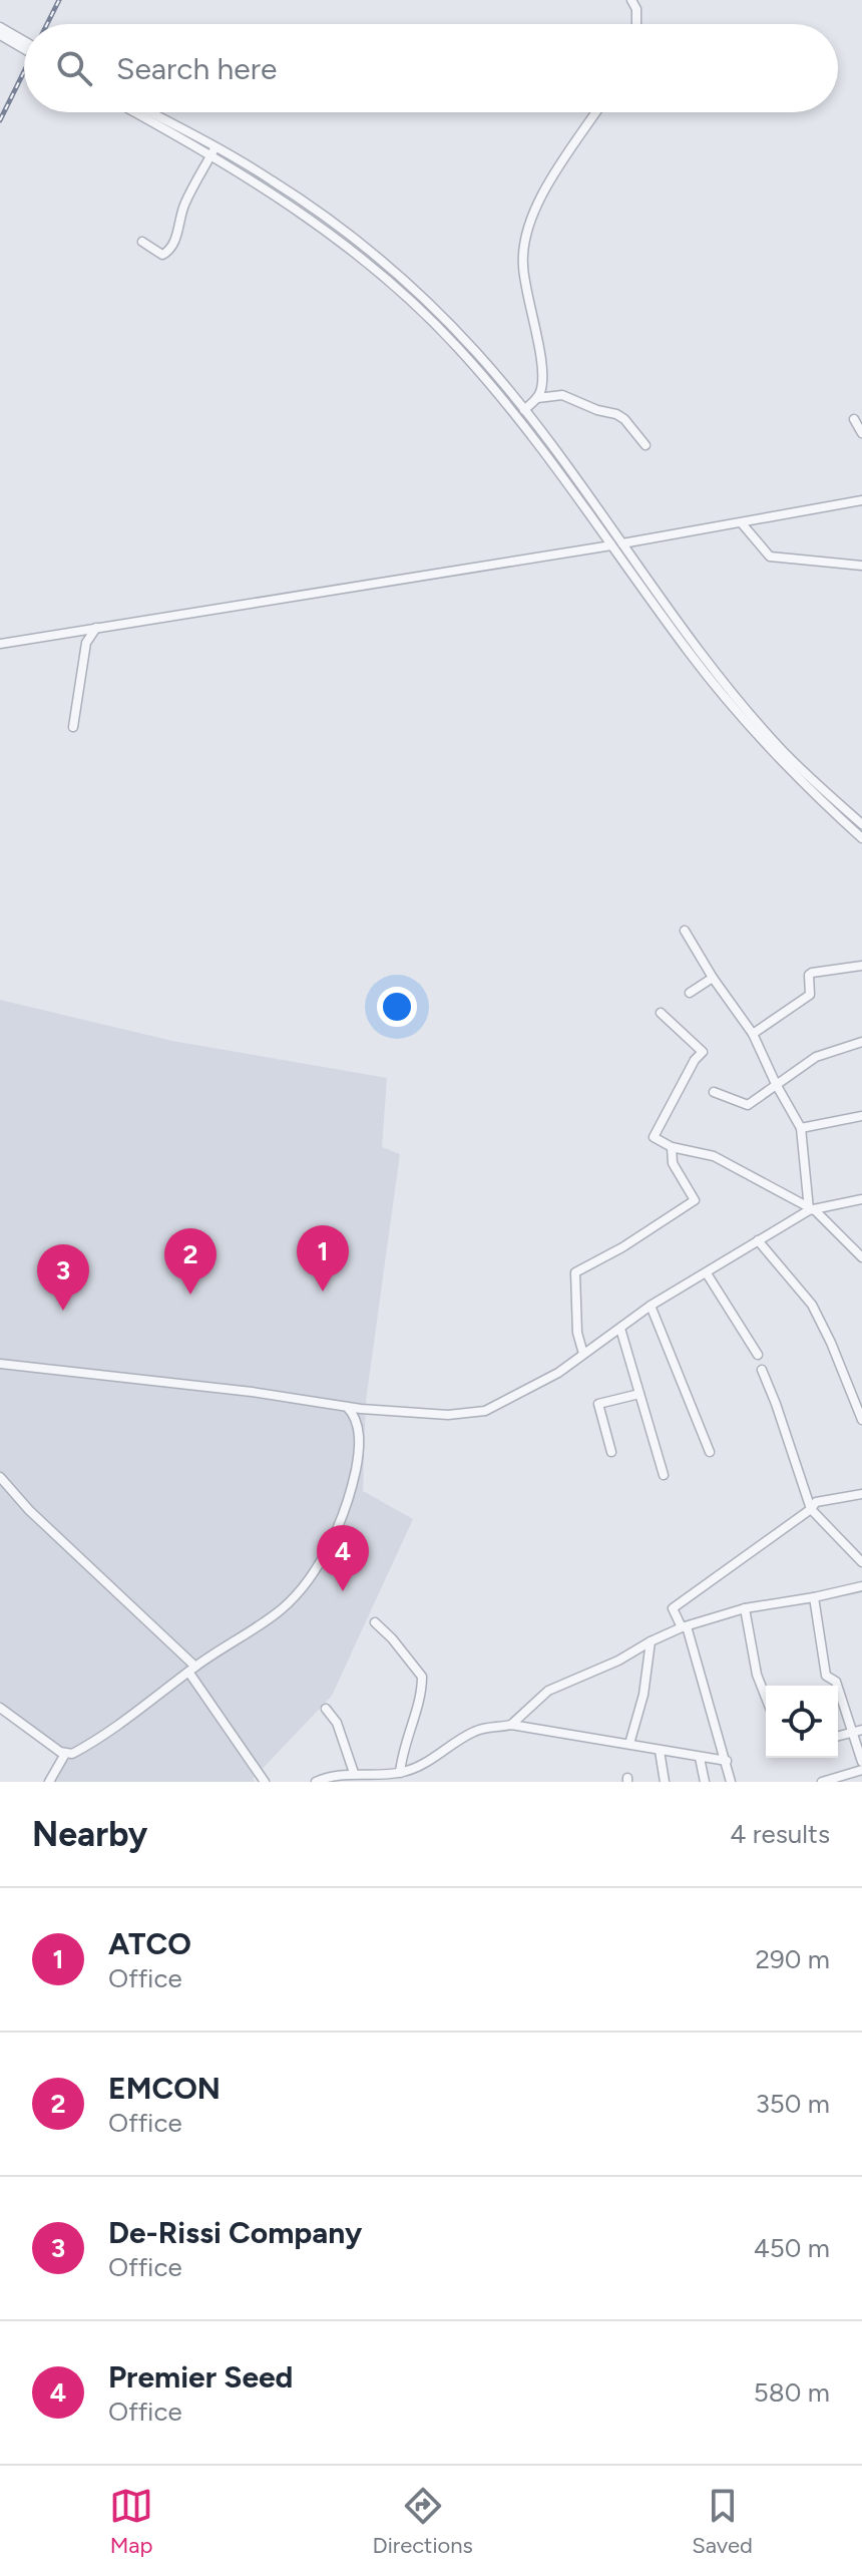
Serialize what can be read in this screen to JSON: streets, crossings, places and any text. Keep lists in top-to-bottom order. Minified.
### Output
{"page":{"search":"Search here","pins":["1","2","3","4"],"heading":["Nearby","4 results"],"list":[{"mark":"1","name":"ATCO","note":"Office","value":"290 m"},{"mark":"2","name":"EMCON","note":"Office","value":"350 m"},{"mark":"3","name":"De-Rissi Company","note":"Office","value":"450 m"},{"mark":"4","name":"Premier Seed","note":"Office","value":"580 m"}],"nav":["Map","Directions","Saved"]}}
